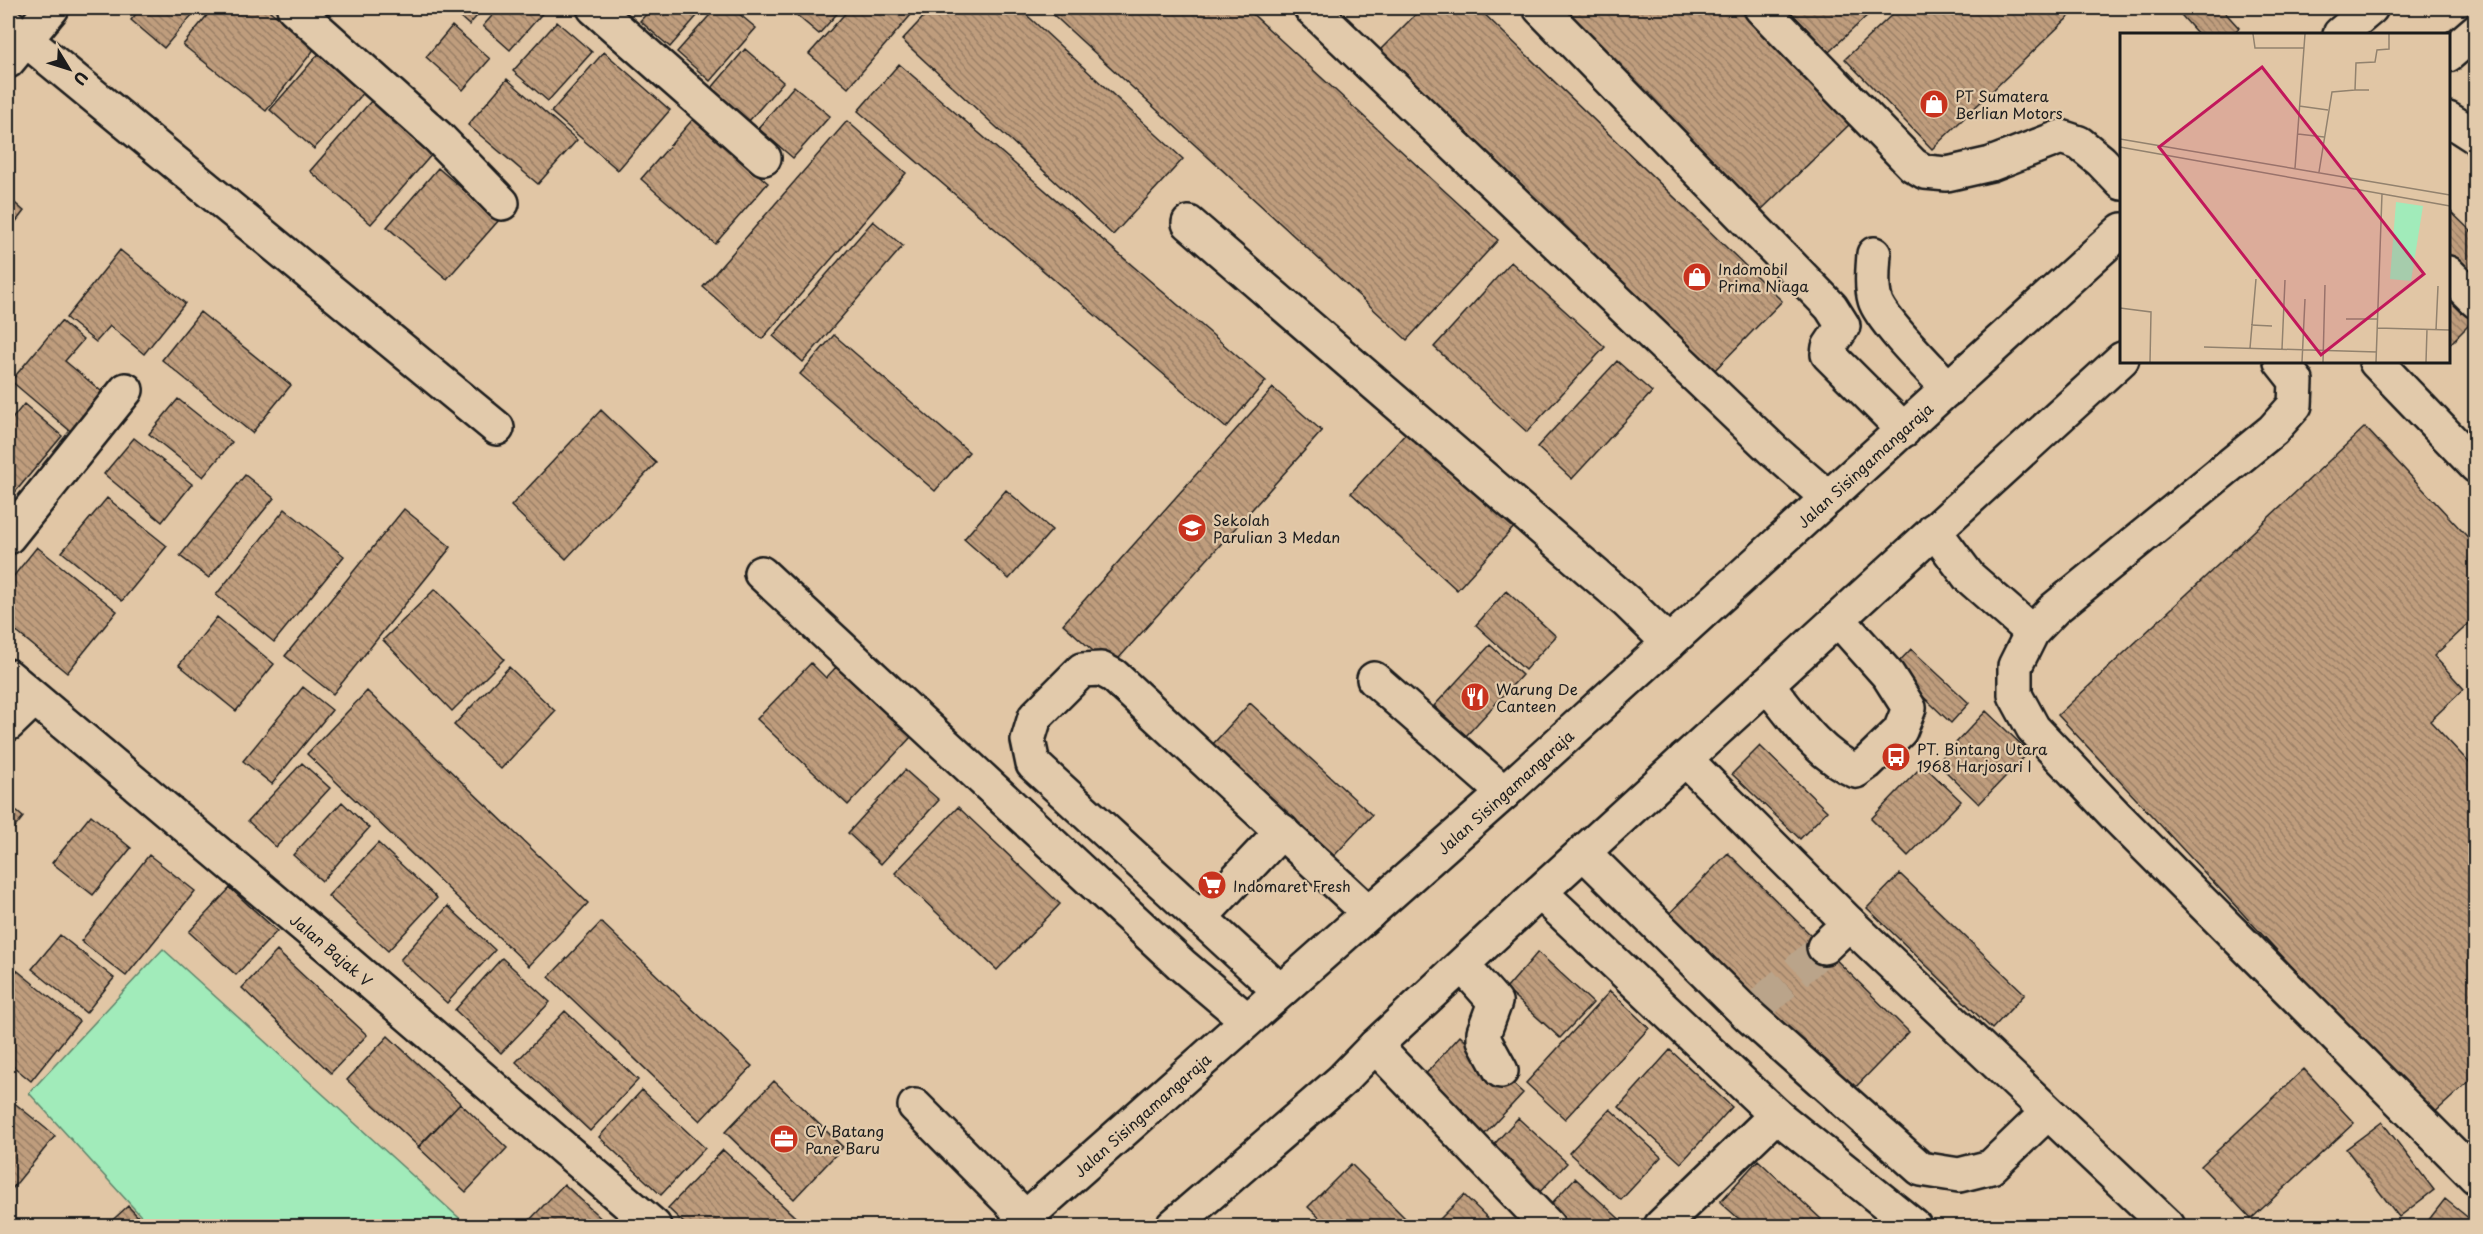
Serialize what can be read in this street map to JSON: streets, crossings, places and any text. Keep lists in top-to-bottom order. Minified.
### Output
{"streets":{"main road":["Jalan Sisingamangaraja","Jalan Bajak V"]},"places":{"shop":["PT Sumatera Berlian Motors","Indomobil Prima Niaga"],"school or university":["Sekolah Parulian 3 Medan"],"restaurant":["Warung De Canteen"],"bus stop":["PT. Bintang Utara 1968 Harjosari I"],"supermarket":["Indomaret Fresh"],"office":["CV Batang Pane Baru"]},"north":"bottom right"}
